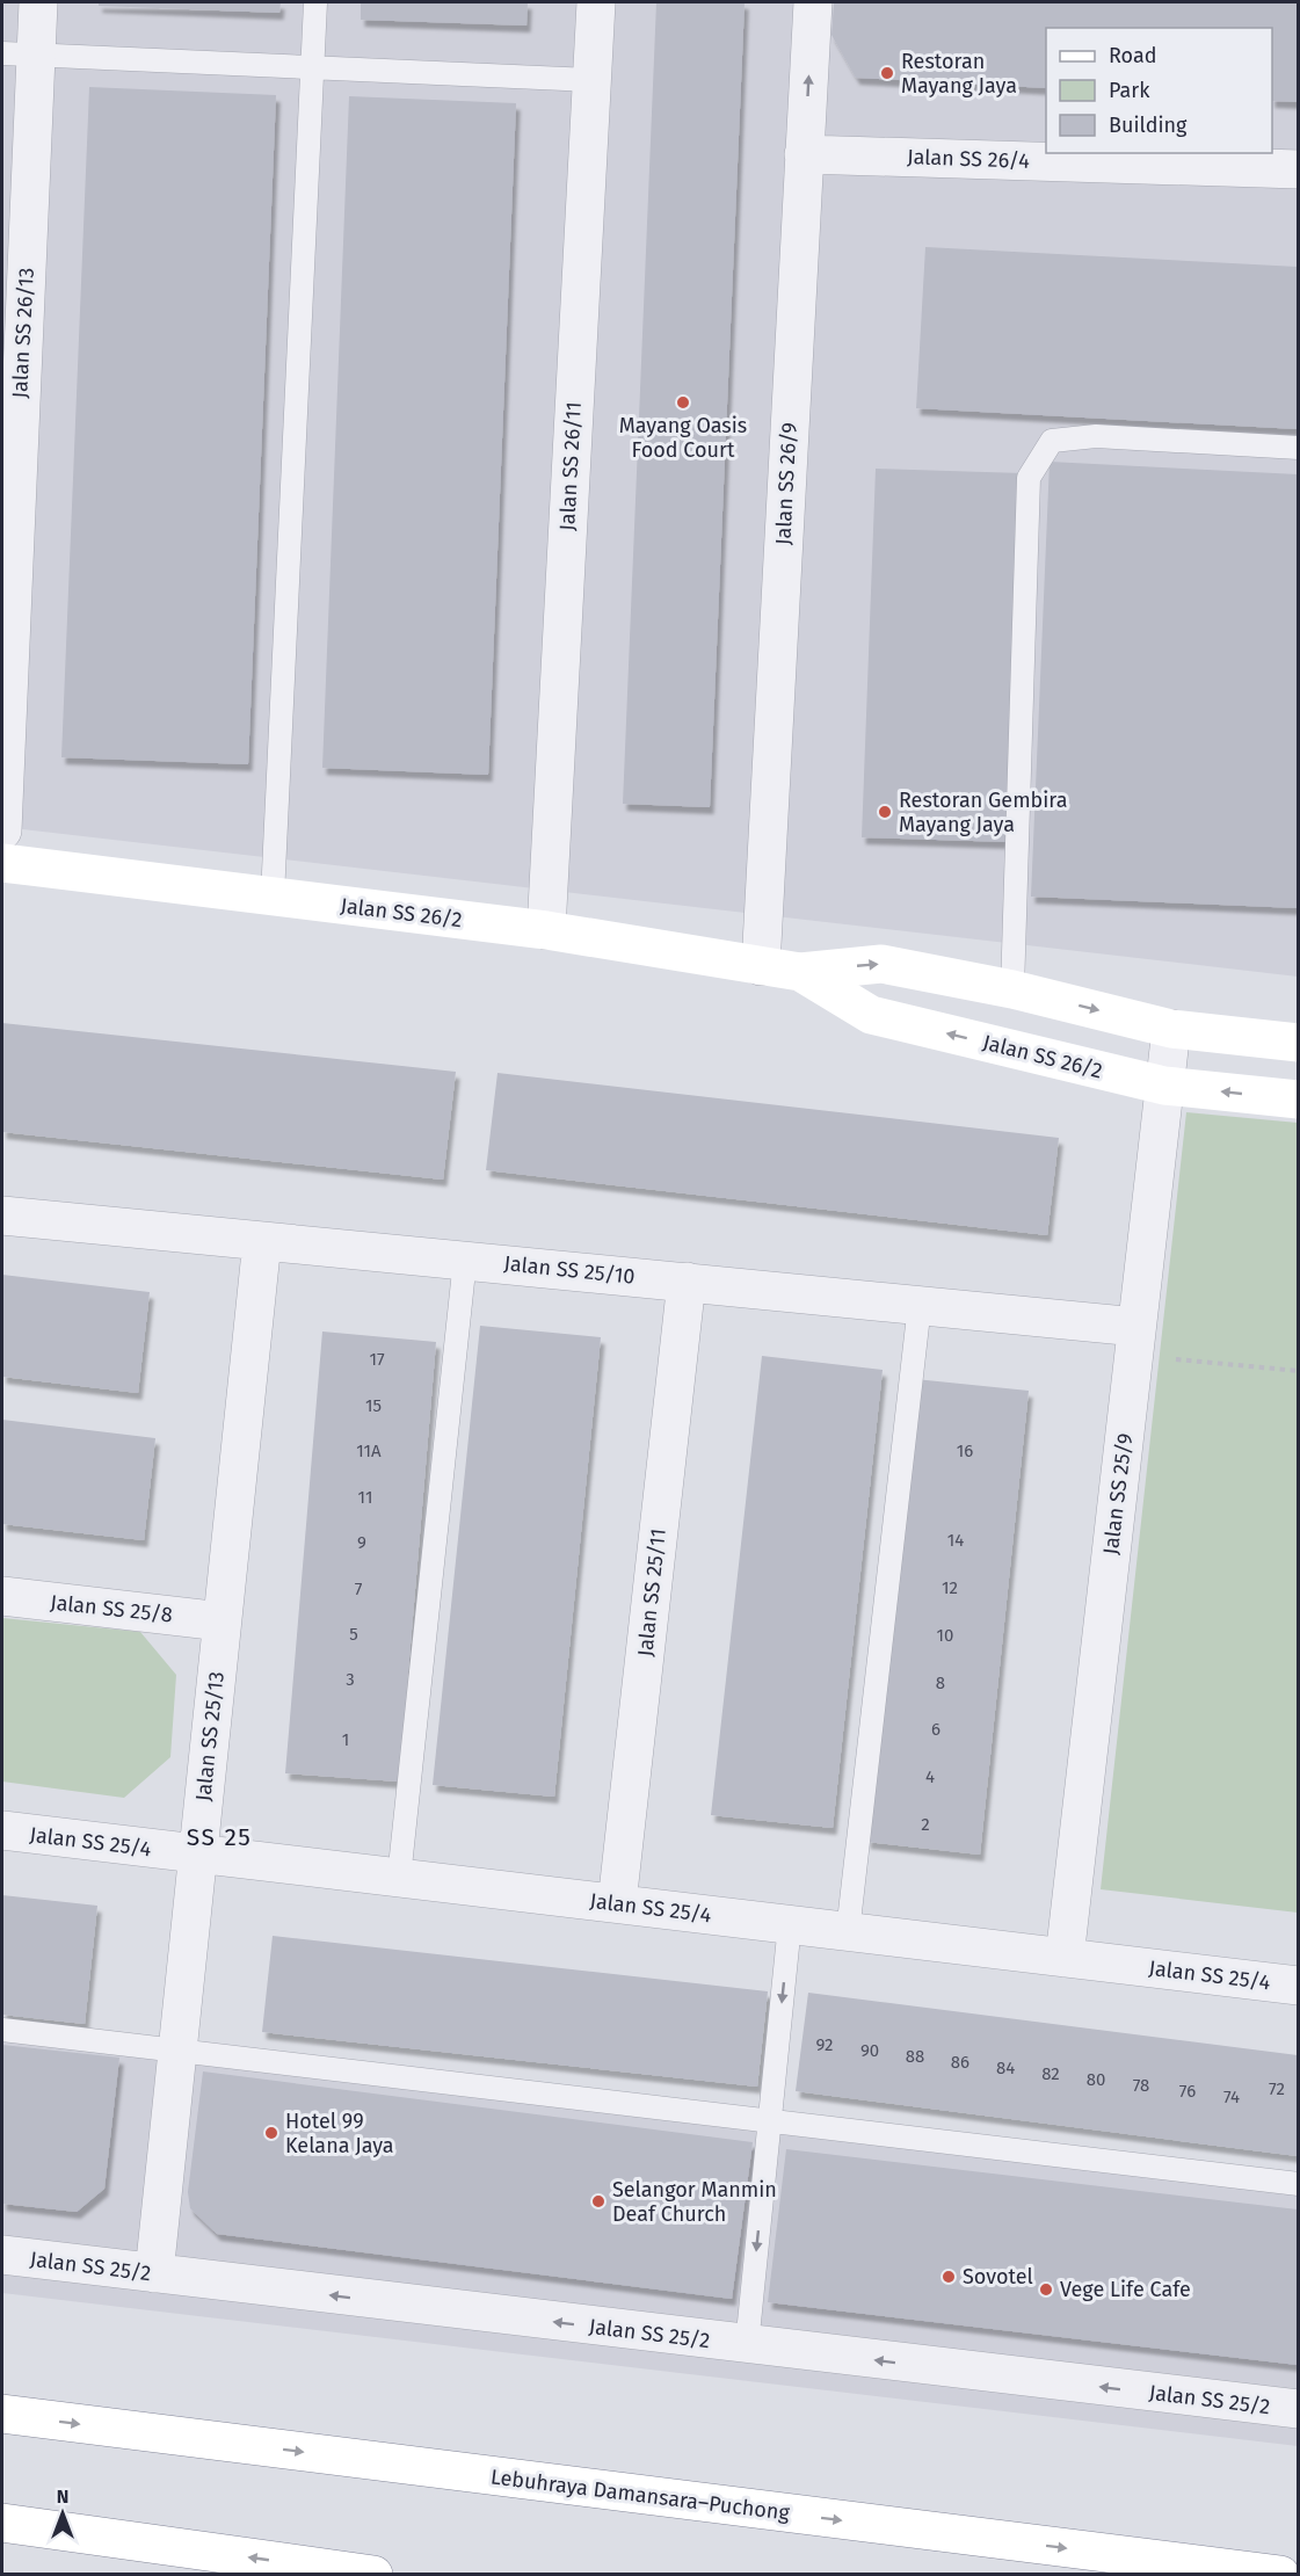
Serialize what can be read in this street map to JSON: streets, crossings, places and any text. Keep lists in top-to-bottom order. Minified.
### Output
{"streets":{"main road":["Jalan SS 26/2","Lebuhraya Damansara–Puchong"],"street":["Jalan SS 26/4","Jalan SS 26/13","Jalan SS 26/11","Jalan SS 26/9","Jalan SS 25/10","Jalan SS 25/9","Jalan SS 25/11","Jalan SS 25/8","Jalan SS 25/13","Jalan SS 25/4","Jalan SS 25/2"]},"crossings":[["Jalan SS 26/4","Jalan SS 26/9"],["Jalan SS 26/11","Jalan SS 26/2"],["Jalan SS 26/9","Jalan SS 26/2"],["Jalan SS 26/2","Jalan SS 25/9"],["Jalan SS 25/10","Jalan SS 25/9"],["Jalan SS 25/10","Jalan SS 25/11"],["Jalan SS 25/10","Jalan SS 25/13"],["Jalan SS 25/9","Jalan SS 25/4"],["Jalan SS 25/11","Jalan SS 25/4"],["Jalan SS 25/8","Jalan SS 25/13"],["Jalan SS 25/13","Jalan SS 25/4"],["Jalan SS 25/13","Jalan SS 25/2"]],"one_way":["Jalan SS 25/2","Lebuhraya Damansara–Puchong"],"districts":["SS 25"],"places":["Restoran Mayang Jaya","Mayang Oasis Food Court","Restoran Gembira Mayang Jaya","Hotel 99 Kelana Jaya","Selangor Manmin Deaf Church","Sovotel","Vege Life Cafe"],"house_numbers":["17","15","11A","16","11","14","9","12","7","5","10","3","8","6","1","4","2","92","90","88","86","84","82","80","78","72","76","74"],"legend":["Road","Park","Building"],"north":"top"}
